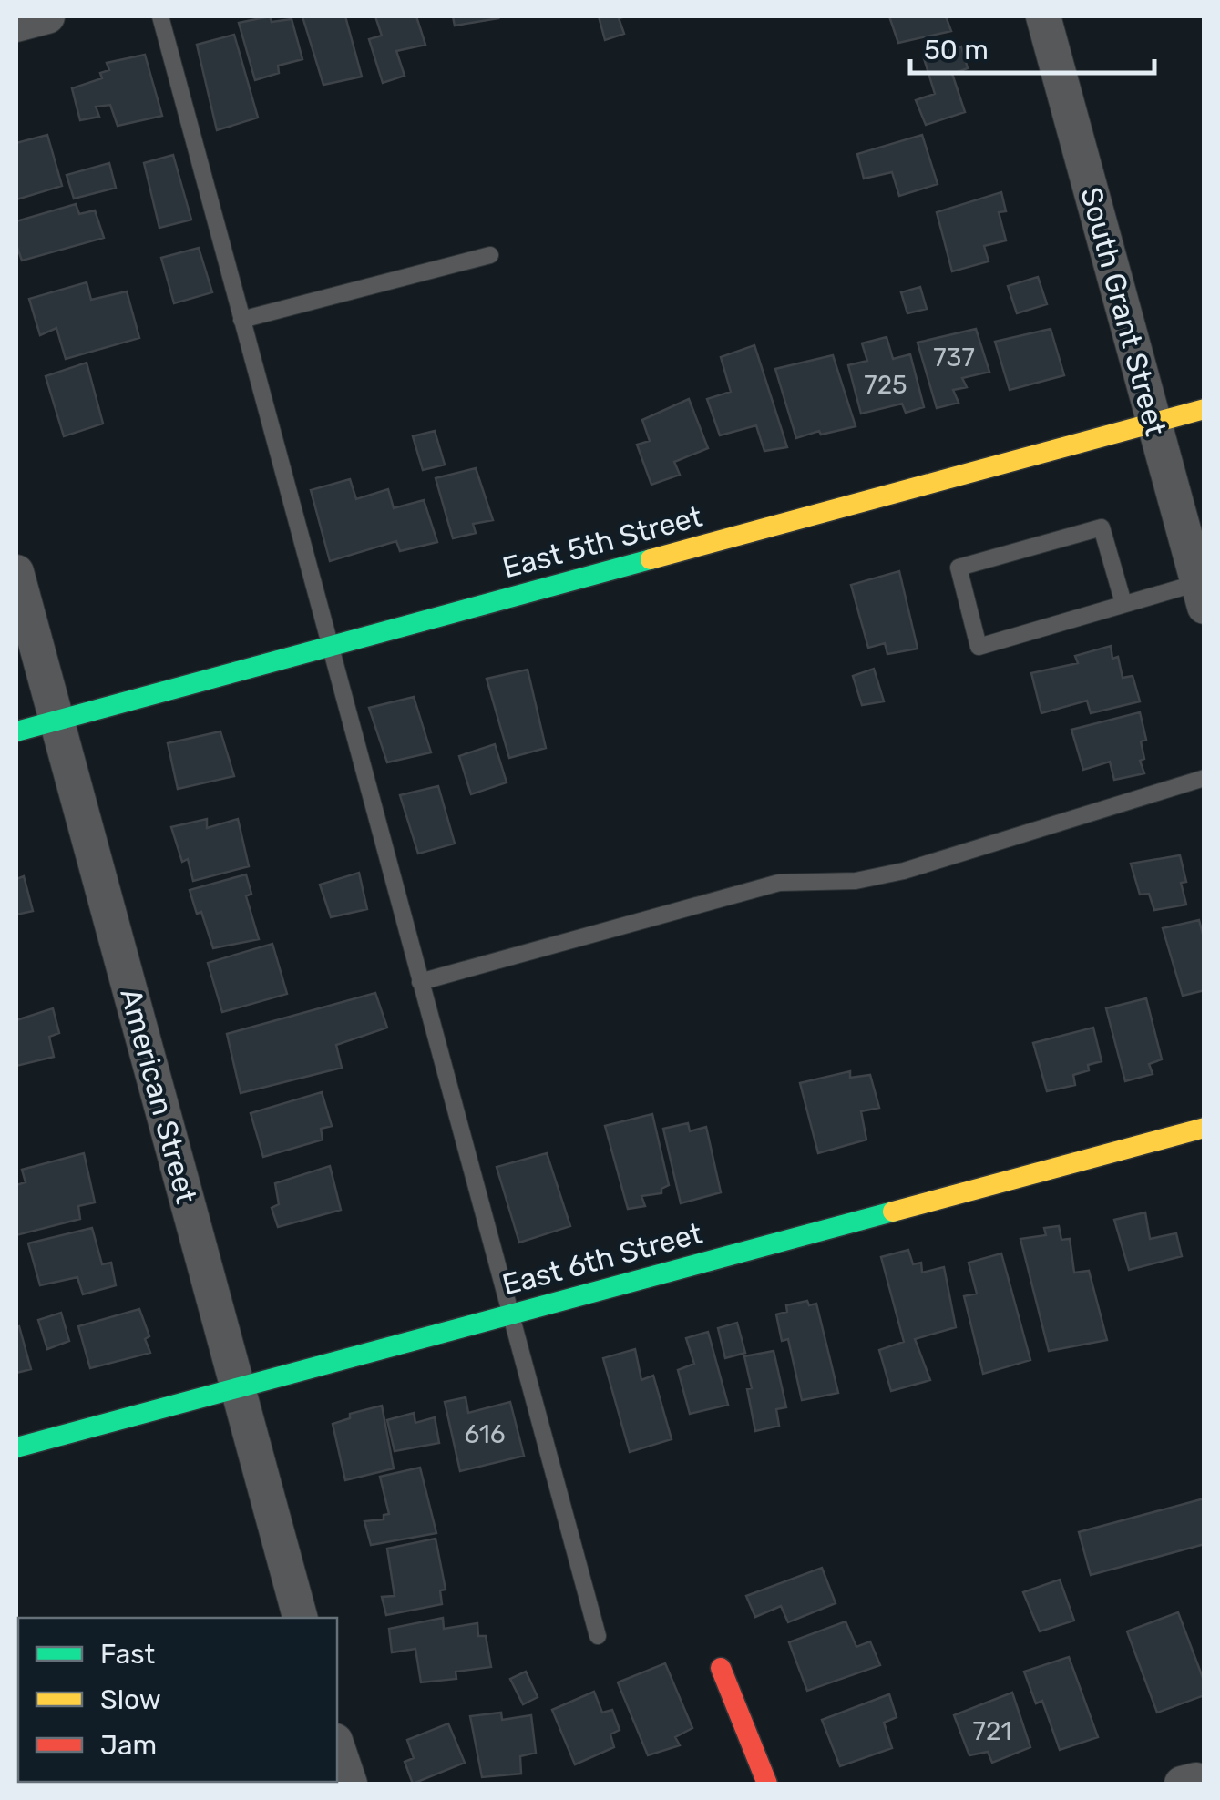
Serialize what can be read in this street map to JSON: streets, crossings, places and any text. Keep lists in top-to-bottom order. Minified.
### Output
{"streets":{"street":["South Grant Street","East 5th Street","American Street","East 6th Street"]},"crossings":[["South Grant Street","East 5th Street"],["East 5th Street","American Street"],["American Street","East 6th Street"]],"house_numbers":["737","725","616","721"],"legend":["Fast","Slow","Jam"],"scale_bar":"50 m"}
